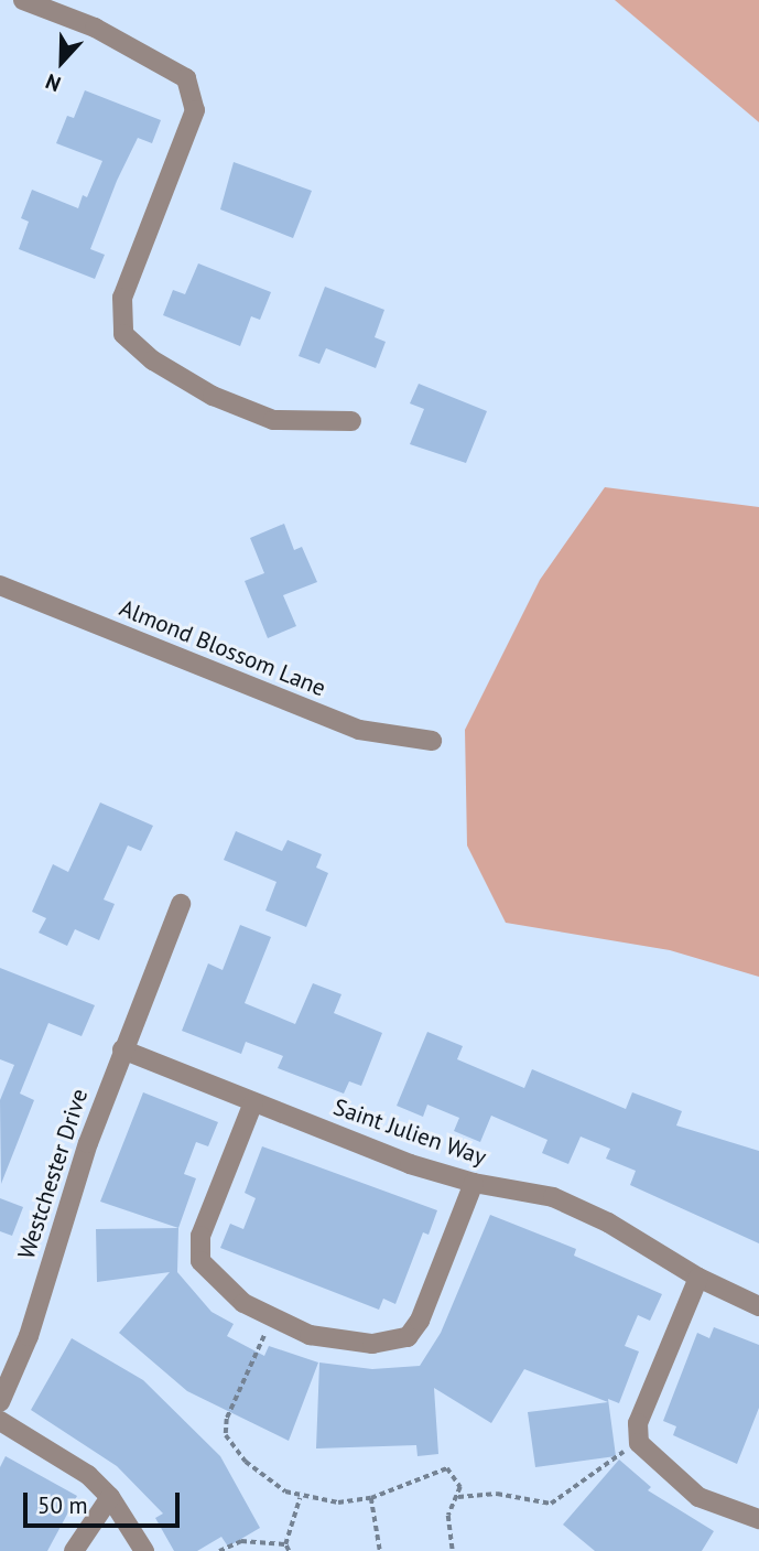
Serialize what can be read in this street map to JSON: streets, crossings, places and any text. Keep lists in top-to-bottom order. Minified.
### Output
{"streets":{"street":["Almond Blossom Lane","Saint Julien Way","Westchester Drive"]},"crossings":[["Saint Julien Way","Westchester Drive"]],"scale_bar":"50 m","north":"bottom"}
